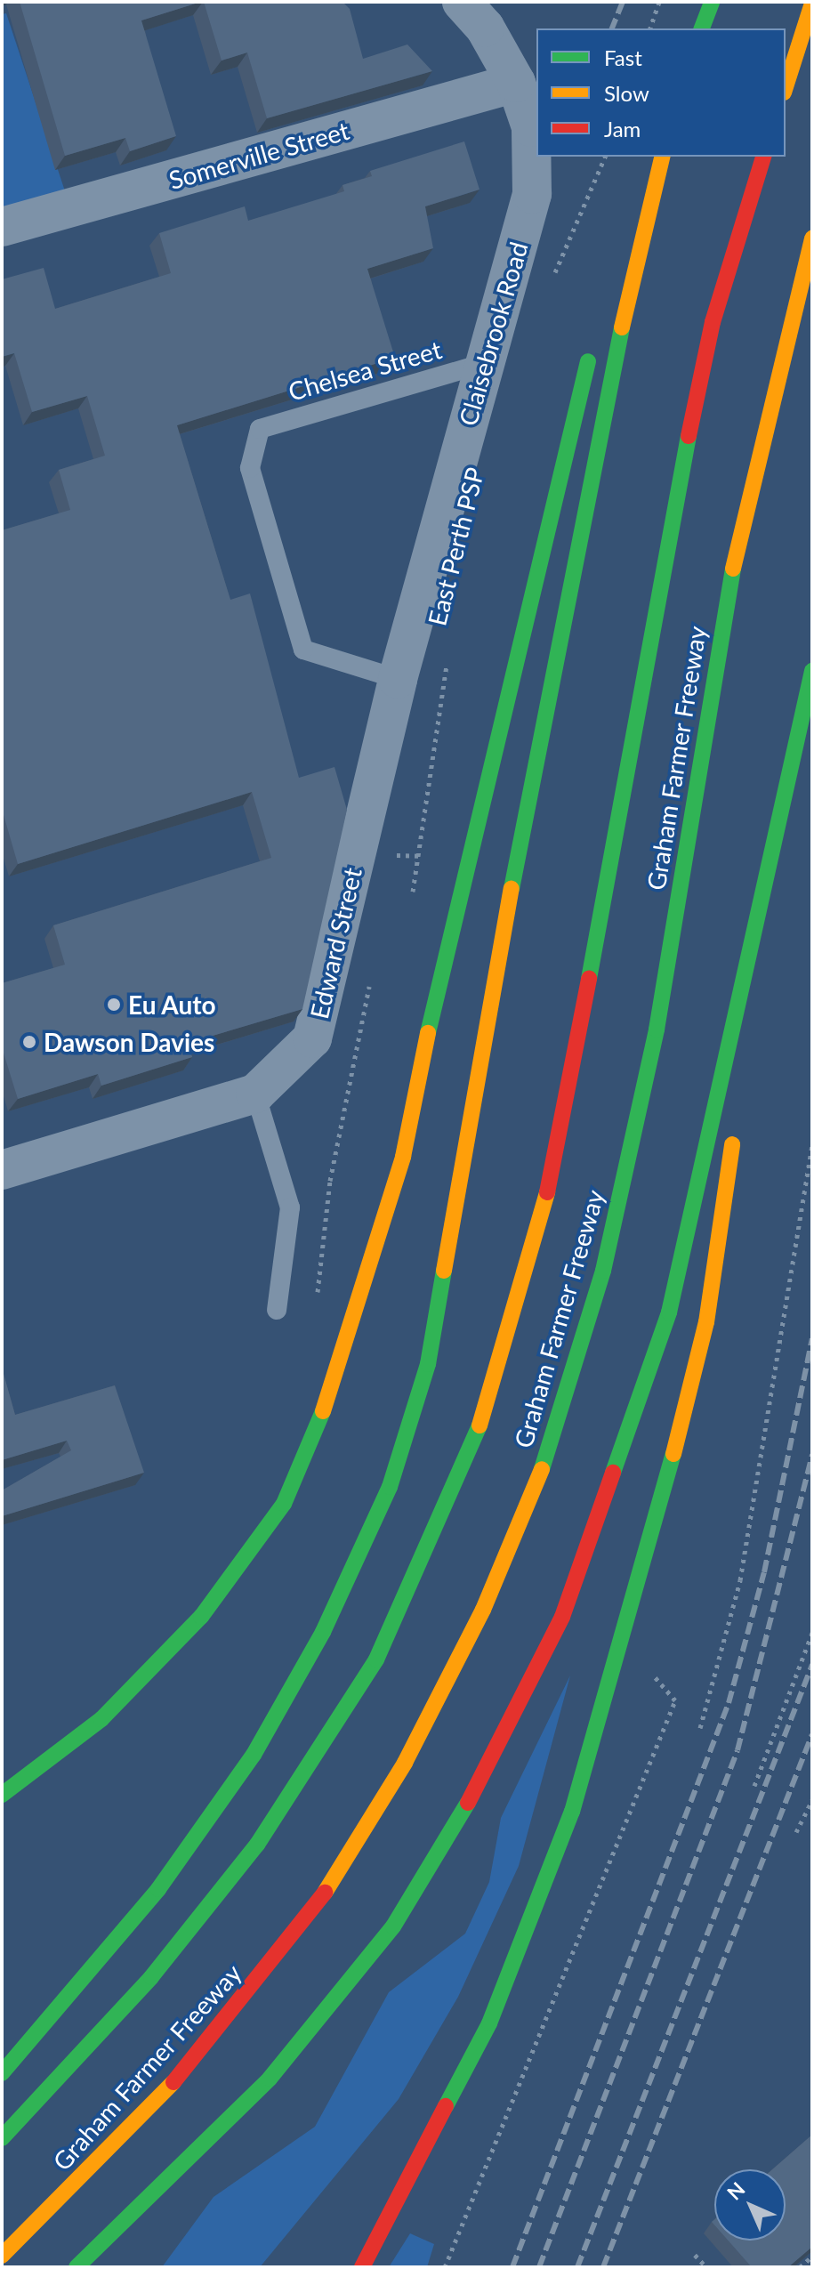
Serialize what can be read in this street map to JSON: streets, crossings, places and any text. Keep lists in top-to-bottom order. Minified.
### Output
{"streets":{"highway":["Graham Farmer Freeway"],"street":["Somerville Street","Claisebrook Road","Edward Street"],"lane":["Chelsea Street"],"path":["East Perth PSP"]},"crossings":[["Somerville Street","Claisebrook Road"],["Claisebrook Road","Chelsea Street"],["Claisebrook Road","Edward Street"],["Chelsea Street","Edward Street"]],"places":["Eu Auto","Dawson Davies"],"legend":["Fast","Slow","Jam"],"north":"top left"}
